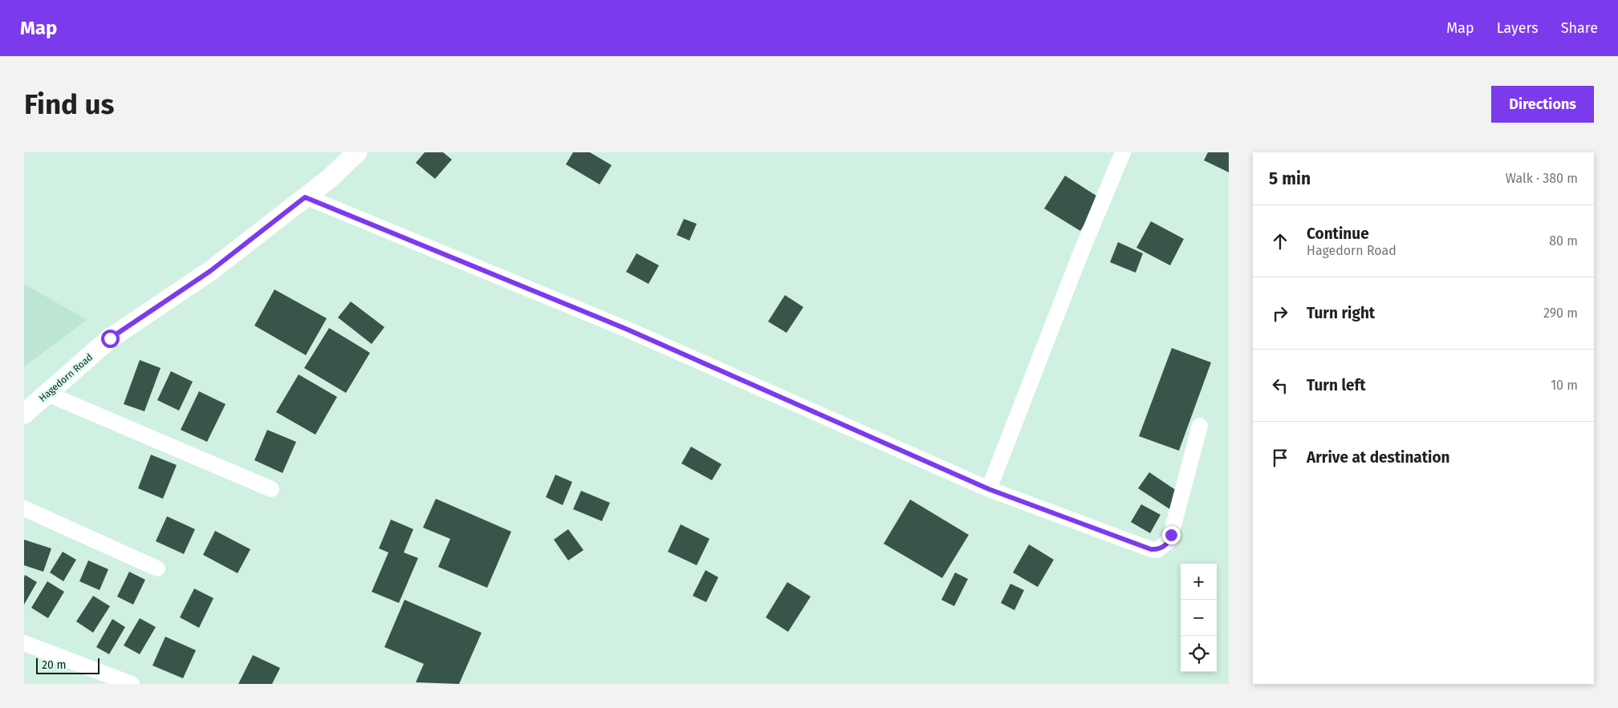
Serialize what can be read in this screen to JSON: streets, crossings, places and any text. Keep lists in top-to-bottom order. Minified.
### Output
{"streets":{"street":["Hagedorn Road"]},"scale_bar":"20 m","page":{"header":"Map","nav":["Map","Layers","Share"],"buttons":"Directions","title":"Find us","heading":["5 min","Walk · 380 m"],"list":[["Continue","Hagedorn Road","80 m"],["Turn right","290 m"],["Turn left","10 m"],"Arrive at destination"],"map_buttons":["+","−"],"scale":"20 m"}}
